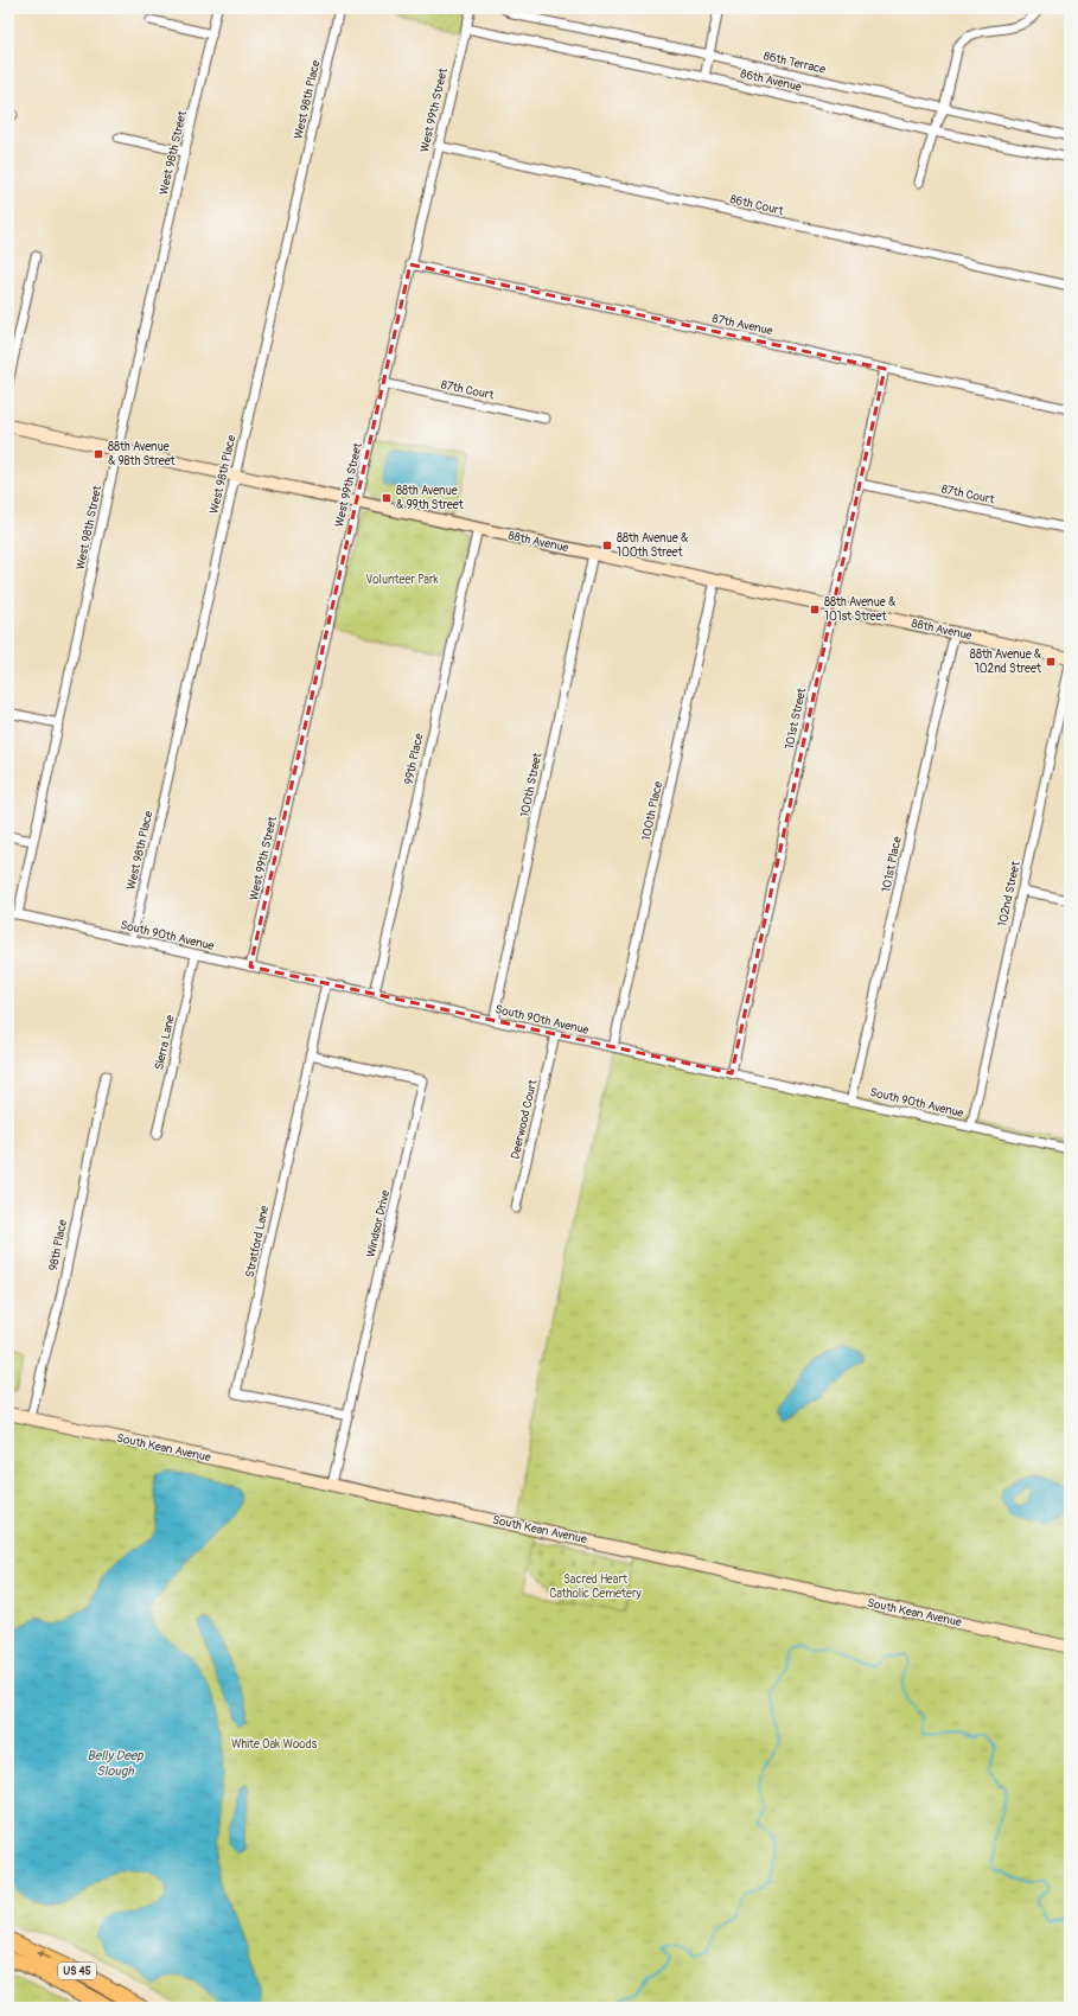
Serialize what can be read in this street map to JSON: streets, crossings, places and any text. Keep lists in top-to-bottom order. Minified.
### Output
{"streets":{"highway":["US 45"],"street":["86th Terrace","86th Avenue","West 98th Place","West 99th Street","West 98th Street","86th Court","87th Avenue","87th Court","88th Avenue","101st Street","99th Place","100th Street","100th Place","101st Place","102nd Street","South 90th Avenue","Sierra Lane","Deerwood Court","Windsor Drive","Stratford Lane","98th Place","South Kean Avenue"]},"crossings":[["86th Avenue","West 99th Street"],["West 98th Place","88th Avenue"],["West 98th Place","South 90th Avenue"],["West 99th Street","86th Court"],["West 99th Street","87th Avenue"],["West 99th Street","87th Court"],["West 99th Street","88th Avenue"],["West 99th Street","South 90th Avenue"],["West 98th Street","88th Avenue"],["West 98th Street","South 90th Avenue"],["87th Avenue","101st Street"],["87th Court","101st Street"],["88th Avenue","101st Street"],["88th Avenue","99th Place"],["88th Avenue","100th Street"],["88th Avenue","100th Place"],["88th Avenue","101st Place"],["101st Street","South 90th Avenue"],["99th Place","South 90th Avenue"],["100th Street","South 90th Avenue"],["100th Place","South 90th Avenue"],["101st Place","South 90th Avenue"],["102nd Street","South 90th Avenue"],["South 90th Avenue","Sierra Lane"],["South 90th Avenue","Deerwood Court"],["South 90th Avenue","Stratford Lane"],["Windsor Drive","Stratford Lane"],["Windsor Drive","South Kean Avenue"],["98th Place","South Kean Avenue"]],"water":["Belly Deep Slough"],"parks":["Volunteer Park","Sacred Heart Catholic Cemetery","White Oak Woods"],"places":{"transit":["88th Avenue & 98th Street","88th Avenue & 99th Street","88th Avenue & 100th Street","88th Avenue & 101st Street","88th Avenue & 102nd Street"]}}
